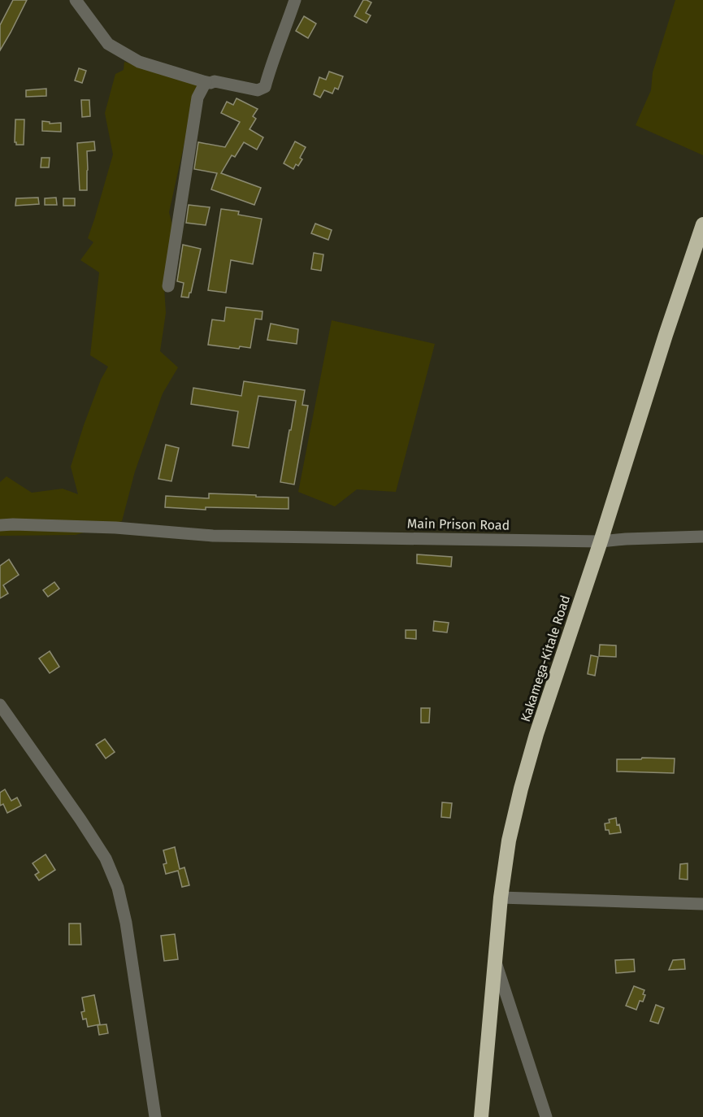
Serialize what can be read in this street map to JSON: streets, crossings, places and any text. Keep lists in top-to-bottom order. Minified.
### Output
{"streets":{"highway":["Kakamega-Kitale Road"],"street":["Main Prison Road"]},"crossings":[["Main Prison Road","Kakamega-Kitale Road"]]}
